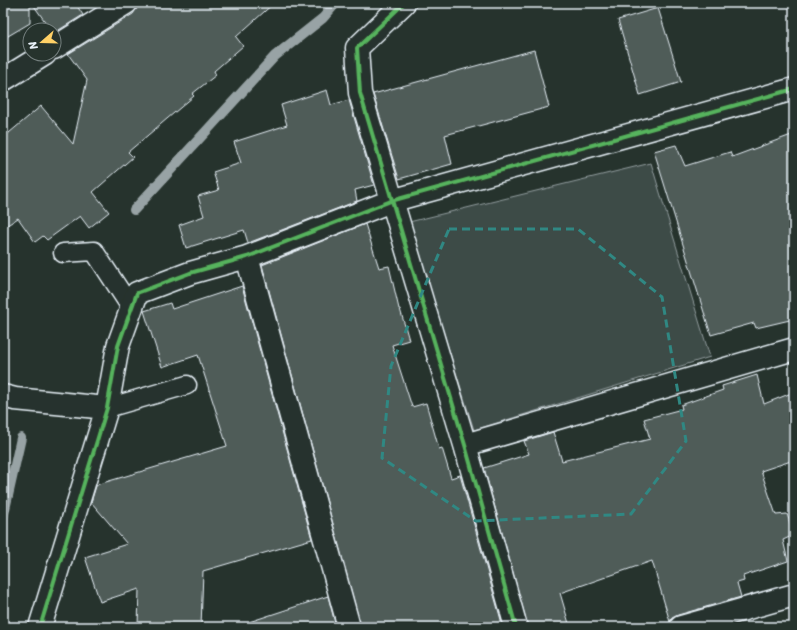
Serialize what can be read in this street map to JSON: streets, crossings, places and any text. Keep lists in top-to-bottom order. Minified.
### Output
{"north":"left"}
